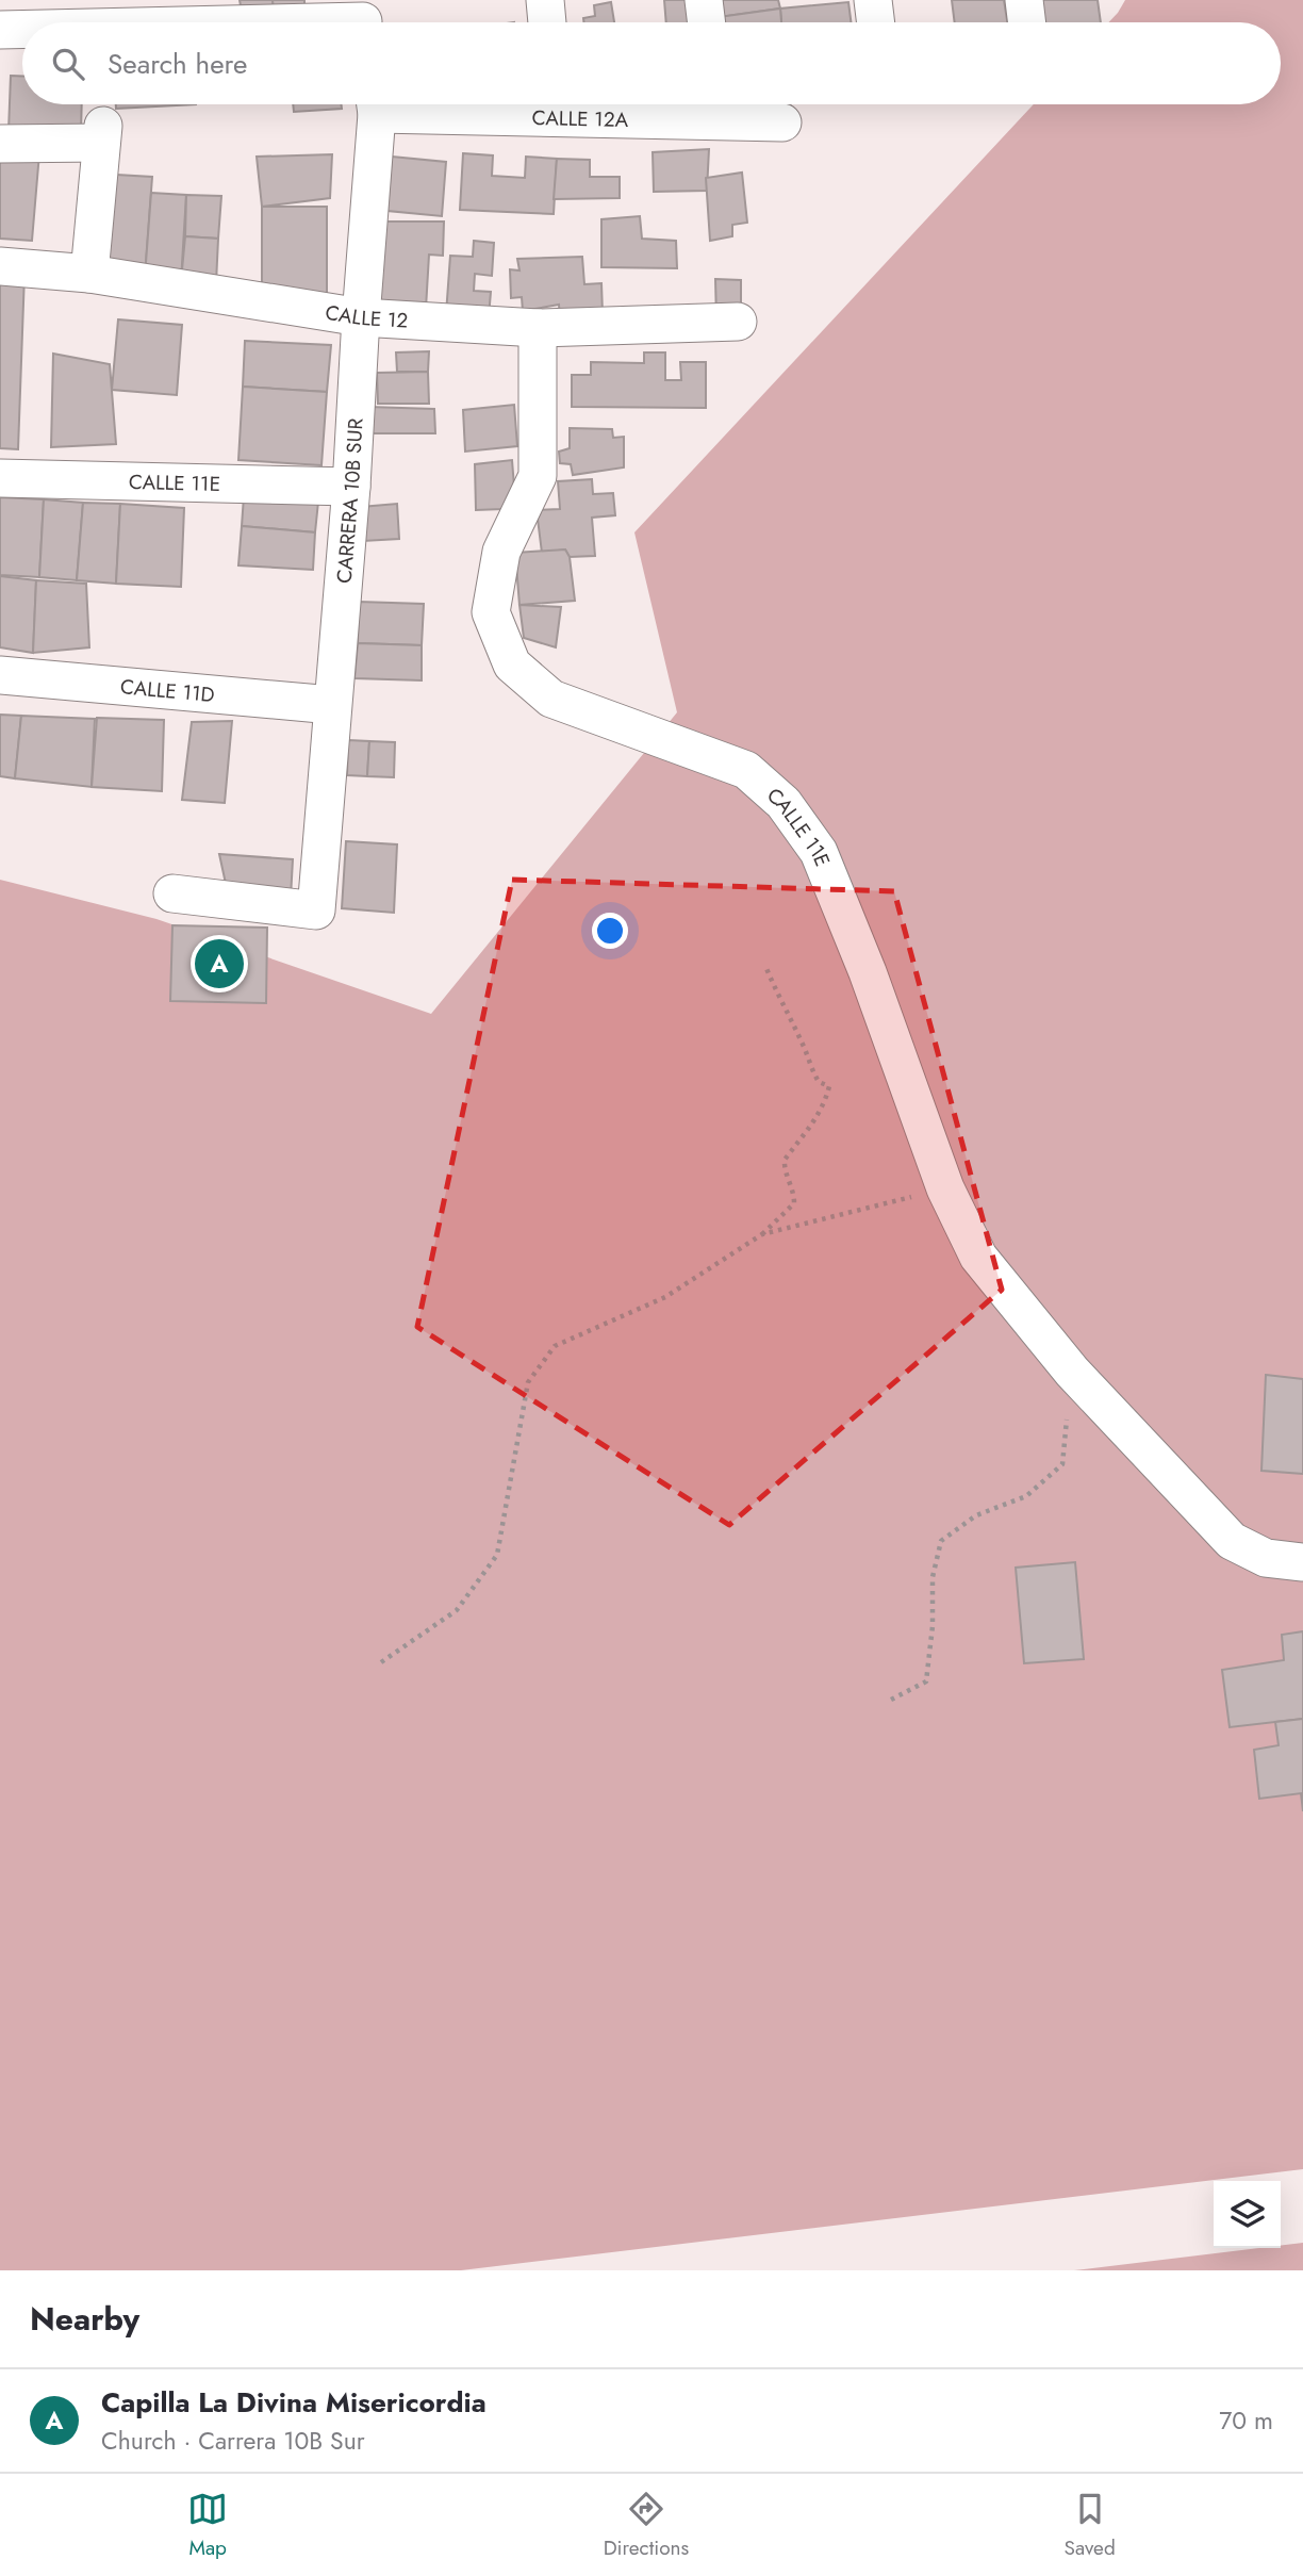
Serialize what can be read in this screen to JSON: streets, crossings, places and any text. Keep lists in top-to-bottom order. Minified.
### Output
{"streets":{"street":["CALLE 12A","CALLE 12","CALLE 11E","CARRERA 10B SUR","CALLE 11D"]},"crossings":[["CALLE 12","CALLE 11E"],["CALLE 12","CARRERA 10B SUR"],["CALLE 11E","CARRERA 10B SUR"],["CARRERA 10B SUR","CALLE 11D"]],"page":{"search":"Search here","pins":"A","heading":"Nearby","list":[{"mark":"A","name":"Capilla La Divina Misericordia","note":"Church · Carrera 10B Sur","value":"70 m"}],"nav":["Map","Directions","Saved"]}}
